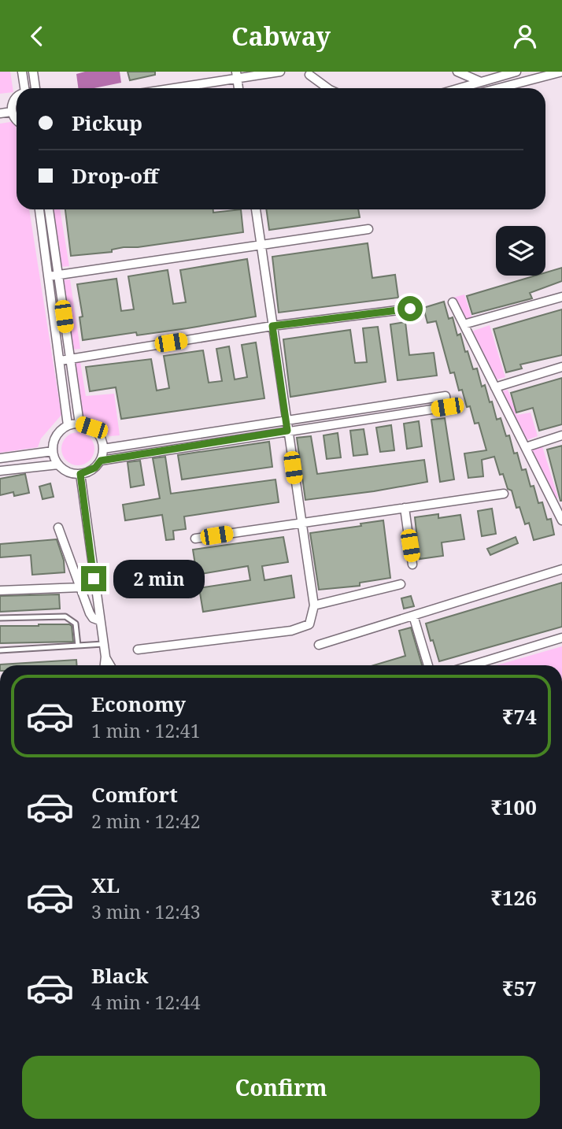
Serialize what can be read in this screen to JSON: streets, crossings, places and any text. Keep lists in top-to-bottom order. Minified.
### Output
{"page":{"header":"Cabway","banner":["Pickup","Drop-off"],"bubble":"2 min","list":[{"name":"Economy","note":"1 min · 12:41","value":"₹74"},{"name":"Comfort","note":"2 min · 12:42","value":"₹100"},{"name":"XL","note":"3 min · 12:43","value":"₹126"},{"name":"Black","note":"4 min · 12:44","value":"₹57"}],"buttons":"Confirm"}}
